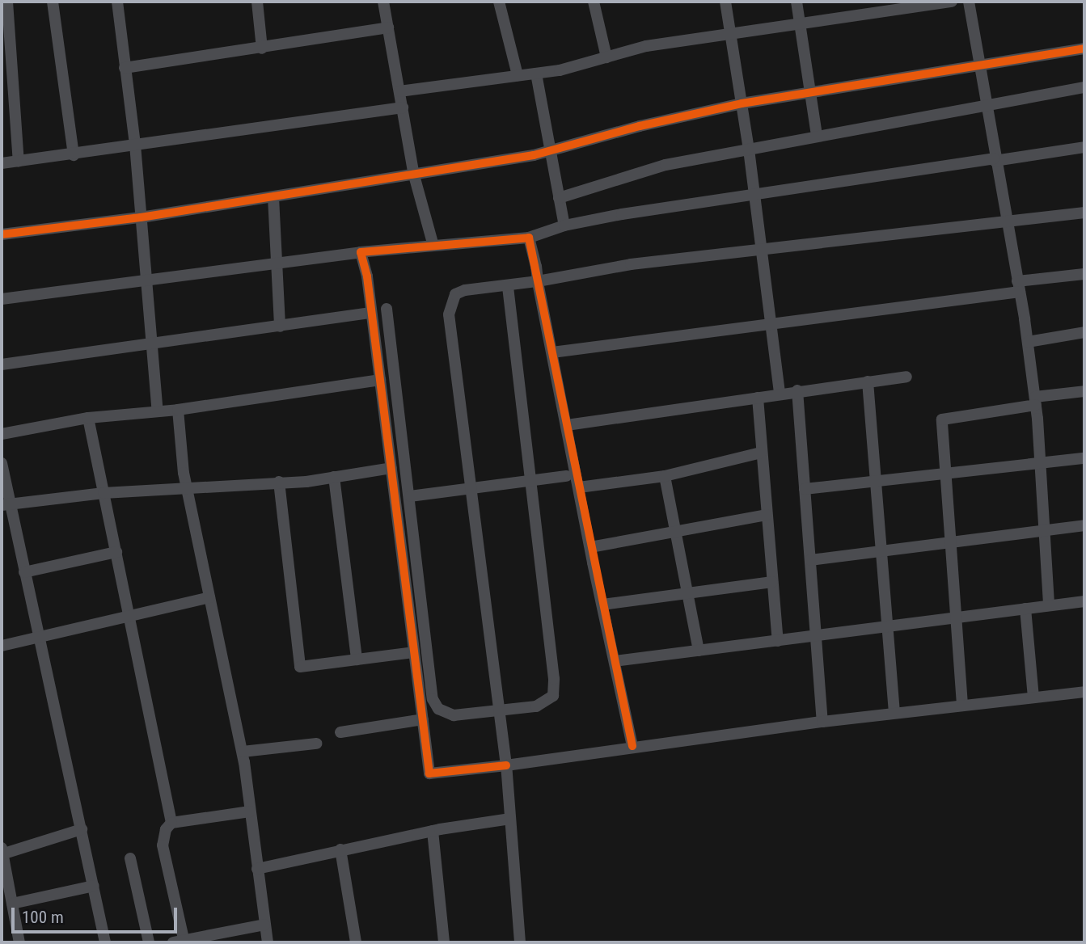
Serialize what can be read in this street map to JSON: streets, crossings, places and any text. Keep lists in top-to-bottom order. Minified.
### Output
{"scale_bar":"100 m"}
